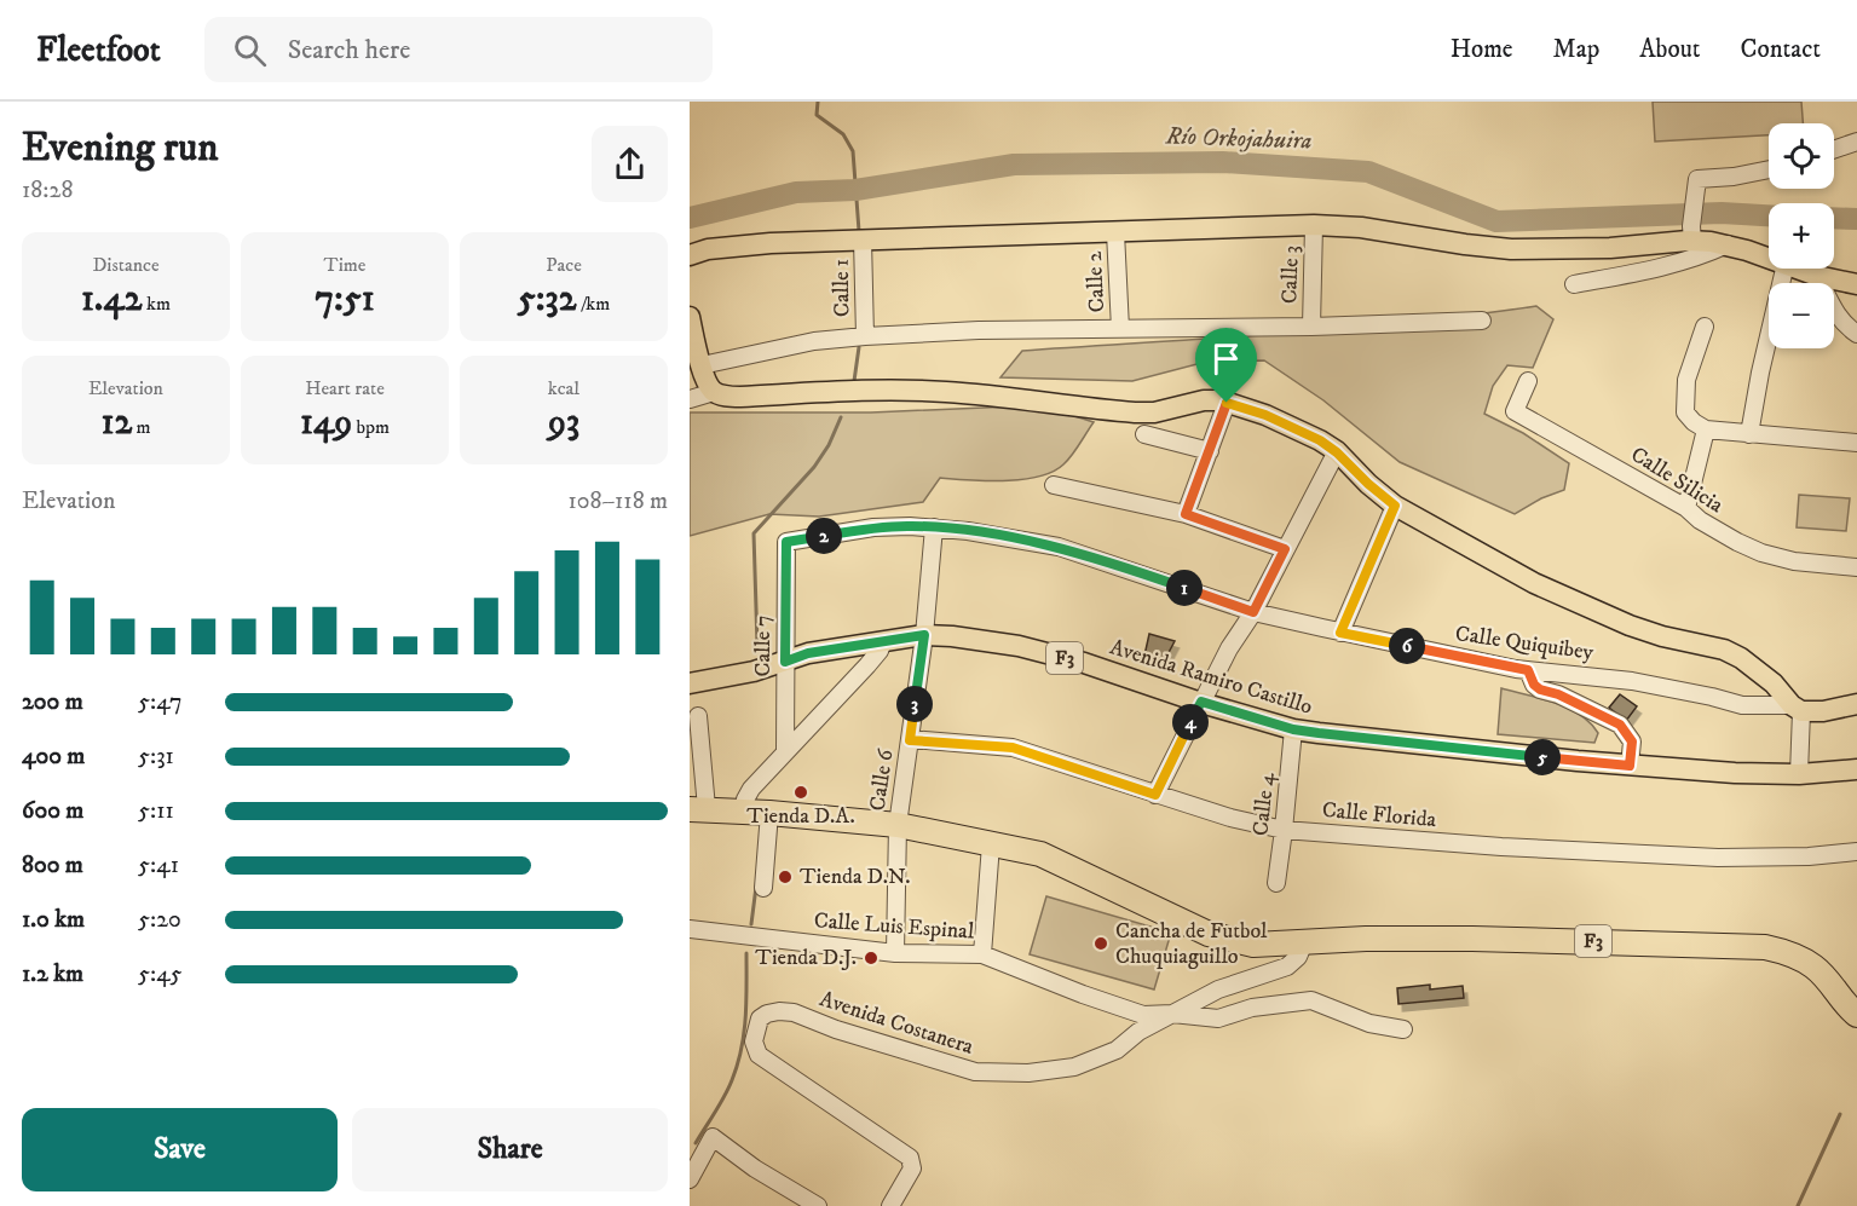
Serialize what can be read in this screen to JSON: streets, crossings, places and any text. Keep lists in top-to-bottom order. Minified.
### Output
{"streets":{"highway":["F3"],"main road":["Avenida Ramiro Castillo"],"street":["Calle 3","Calle 2","Calle 1","Calle Silicia","Calle Quiquibey","Calle 7","Calle 6","Calle 4","Calle Florida","Calle Luis Espinal","Avenida Costanera"]},"crossings":[["Calle Quiquibey","Calle 7"],["Calle Quiquibey","Calle 6"],["Calle 7","Avenida Ramiro Castillo"],["F3","Calle 6"],["F3","Avenida Costanera"],["Avenida Ramiro Castillo","Calle 6"],["Avenida Ramiro Castillo","Calle 4"],["Calle 6","Calle Florida"],["Calle 6","Calle Luis Espinal"],["Calle 4","Calle Florida"],["Calle Luis Espinal","Avenida Costanera"]],"water":["Río Orkojahuira"],"places":["Tienda D.A.","Tienda D.N.","Cancha de Futbol Chuquiaguillo","Tienda D.J."],"page":{"header":"Fleetfoot","search":"Search here","nav":["Home","Map","About","Contact"],"heading":["Evening run","18:28"],"map_buttons":["+","−"],"stats":[["Distance","1.42 km"],["Time","7:51"],["Pace","5:32 /km"],["Elevation","12 m"],["Heart rate","149 bpm"],["kcal","93"]],"chart":["Elevation","108–118 m"],"pins":["2","1","6","3","4","5"],"list":[{"name":"200 m","note":"5:47"},{"name":"400 m","note":"5:31"},{"name":"600 m","note":"5:11"},{"name":"800 m","note":"5:41"},{"name":"1.0 km","note":"5:20"},{"name":"1.2 km","note":"5:45"}],"buttons":["Save","Share"]}}
